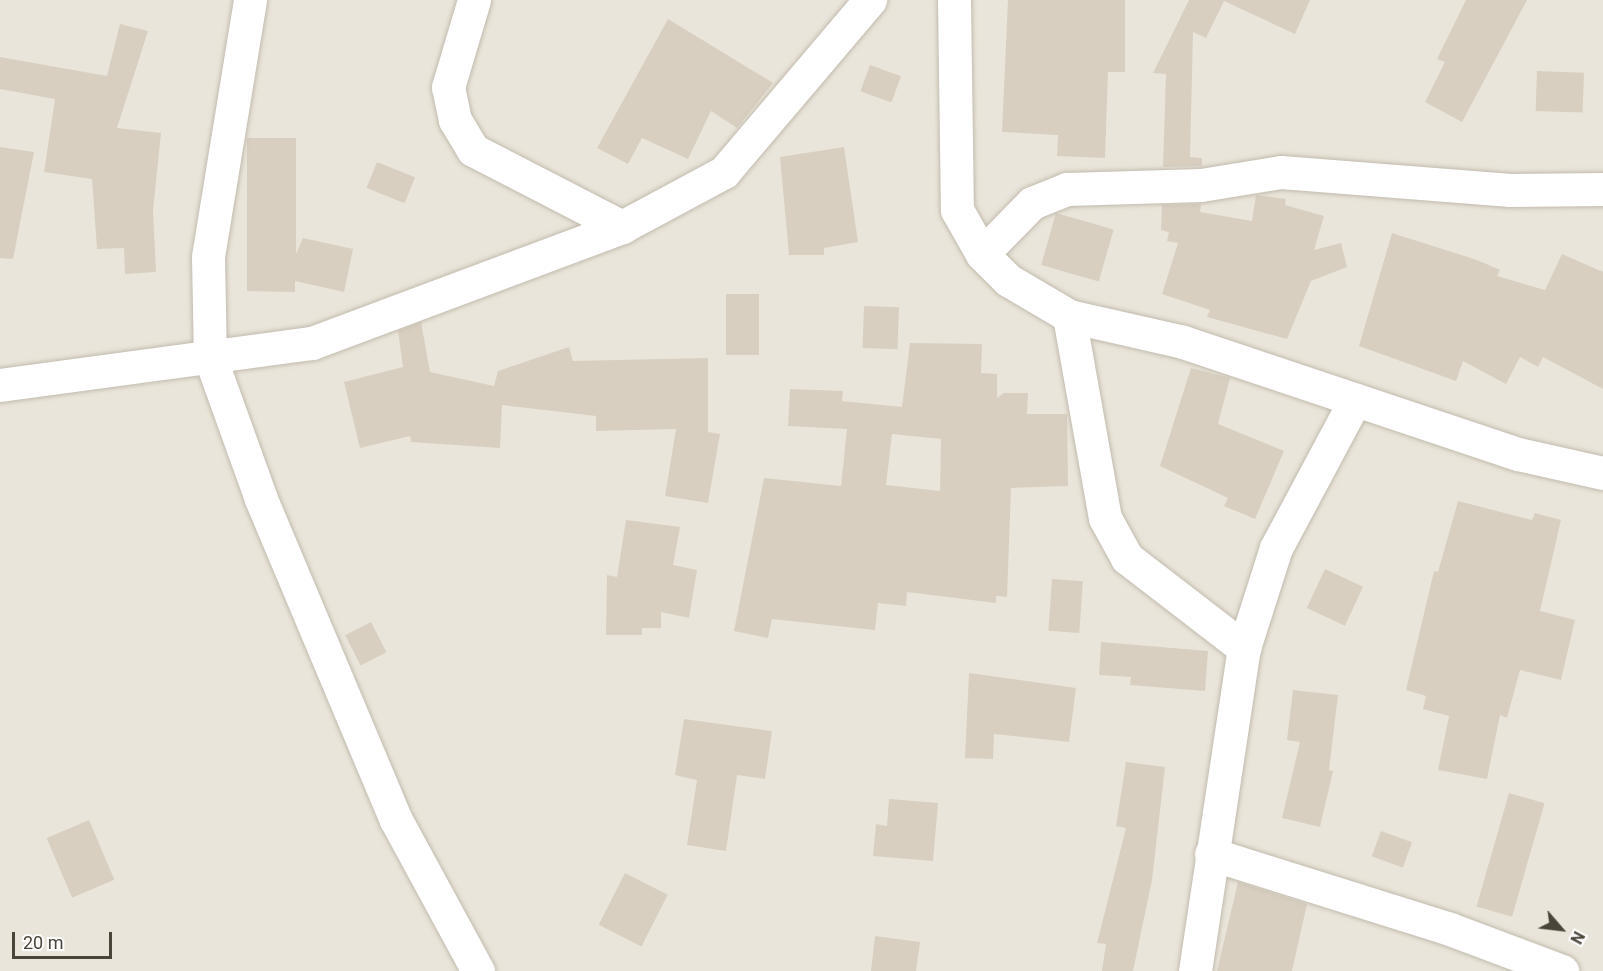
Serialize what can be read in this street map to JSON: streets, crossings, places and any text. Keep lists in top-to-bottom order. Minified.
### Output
{"scale_bar":"20 m","north":"bottom right"}
